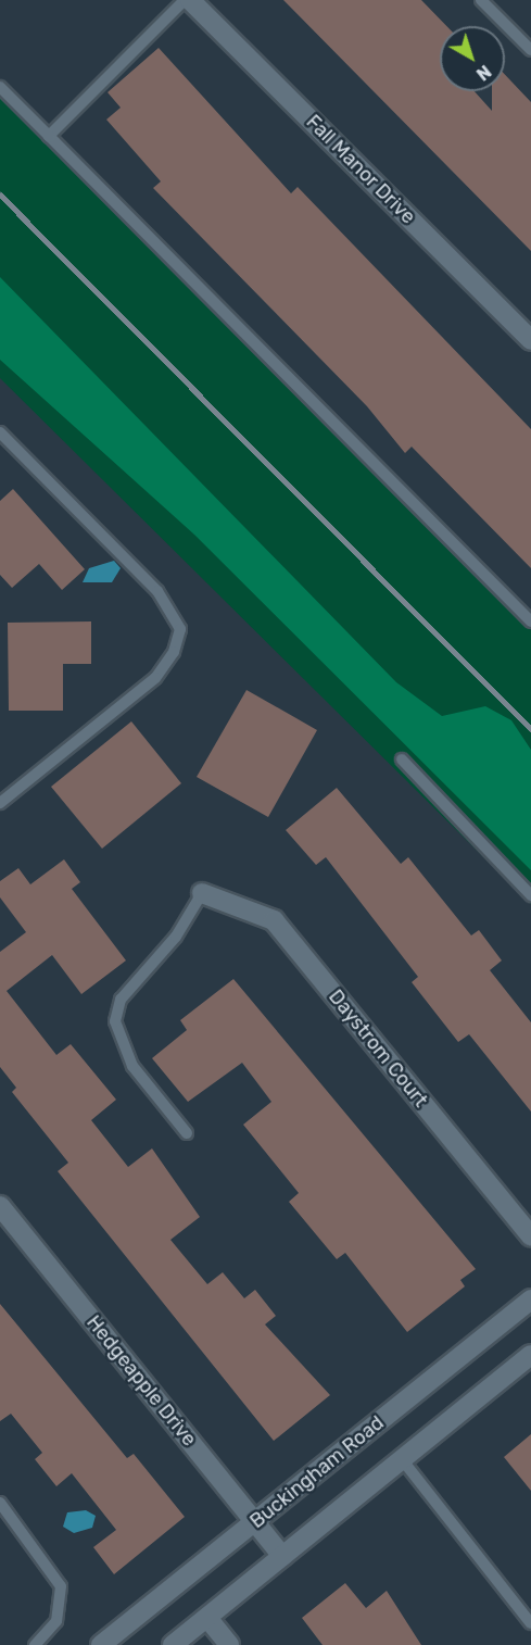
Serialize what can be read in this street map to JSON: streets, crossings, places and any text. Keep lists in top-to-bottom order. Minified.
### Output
{"streets":{"street":["Fall Manor Drive","Daystrom Court","Hedgeapple Drive","Buckingham Road"]},"crossings":[["Hedgeapple Drive","Buckingham Road"]],"north":"bottom right"}
